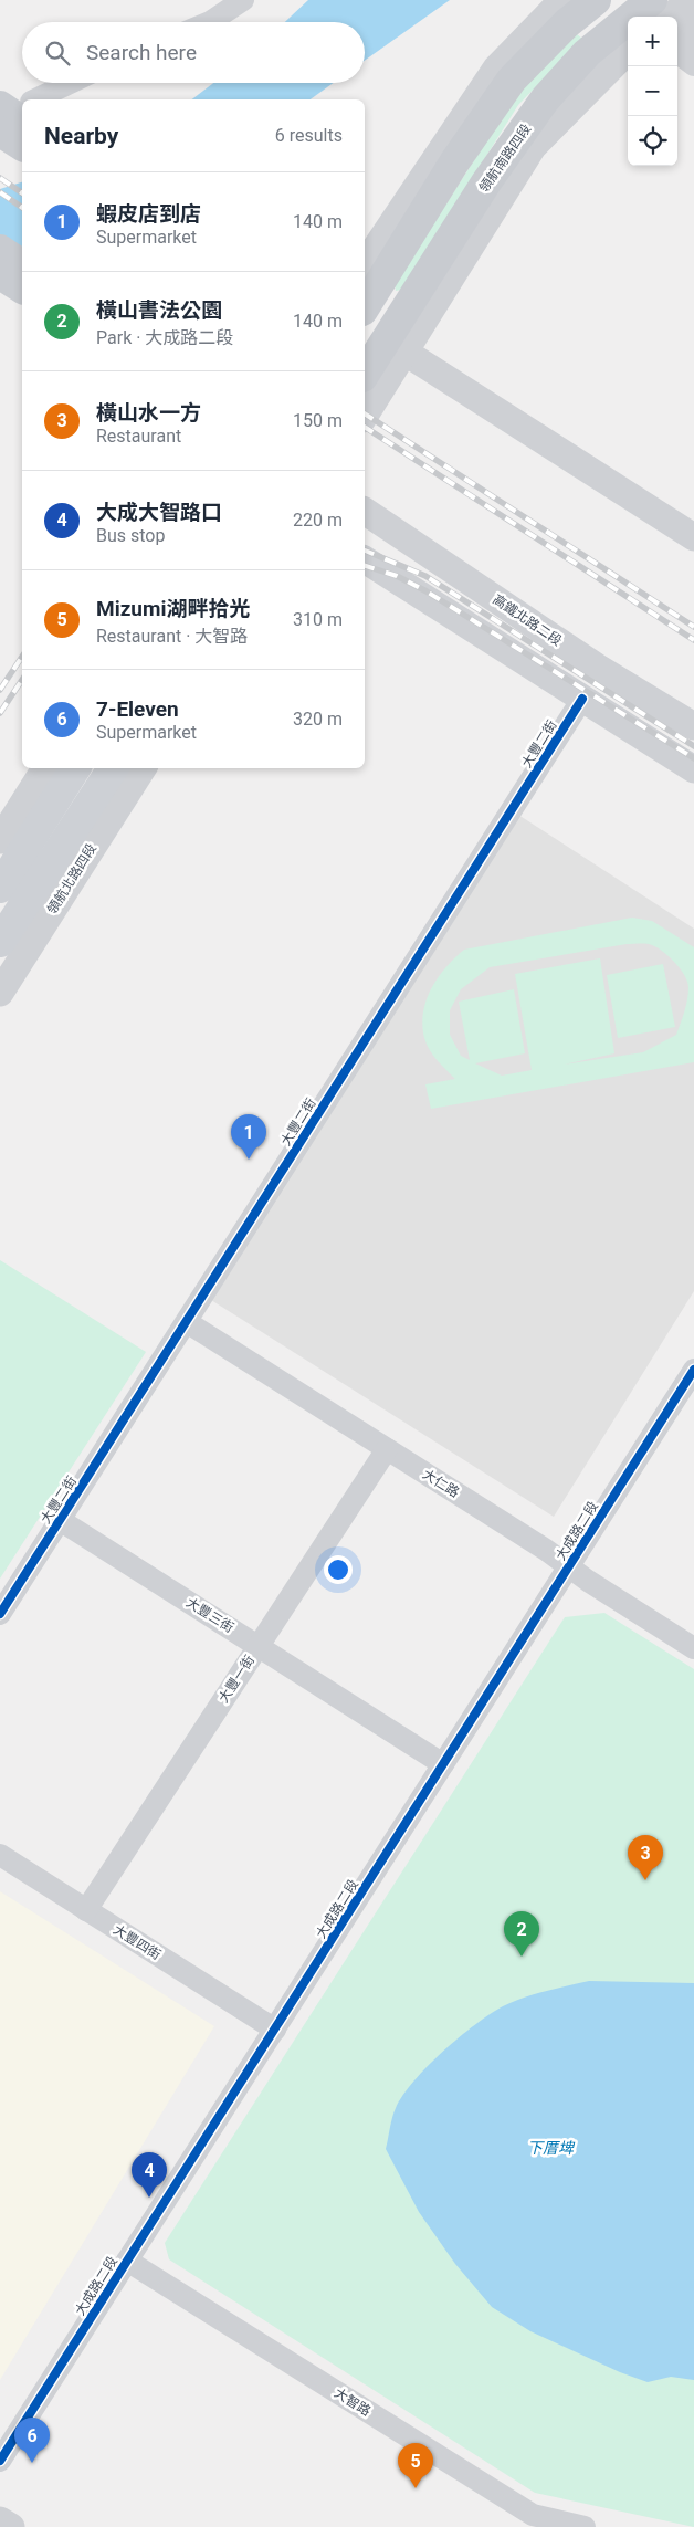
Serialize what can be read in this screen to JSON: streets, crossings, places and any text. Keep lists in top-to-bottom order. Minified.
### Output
{"streets":{"main road":["領航南路四段","領航北路四段"],"street":["高鐵北路二段","大豐二街","大仁路","大成路二段","大豐三街","大豐一街","大豐四街","大智路"]},"crossings":[["大豐二街","大仁路"],["大豐二街","大豐三街"],["大仁路","大成路二段"],["大仁路","大豐一街"],["大成路二段","大豐三街"],["大成路二段","大豐四街"],["大成路二段","大智路"],["大豐三街","大豐一街"],["大豐一街","大豐四街"]],"water":["下厝埤"],"page":{"map_buttons":["+","−"],"search":"Search here","heading":["Nearby","6 results"],"list":[{"mark":"1","name":"蝦皮店到店","note":"Supermarket","value":"140 m"},{"mark":"2","name":"橫山書法公園","note":"Park · 大成路二段","value":"140 m"},{"mark":"3","name":"橫山水一方","note":"Restaurant","value":"150 m"},{"mark":"4","name":"大成大智路口","note":"Bus stop","value":"220 m"},{"mark":"5","name":"Mizumi湖畔拾光","note":"Restaurant · 大智路","value":"310 m"},{"mark":"6","name":"7-Eleven","note":"Supermarket","value":"320 m"}],"pins":["1","3","2","4","6","5"]}}
